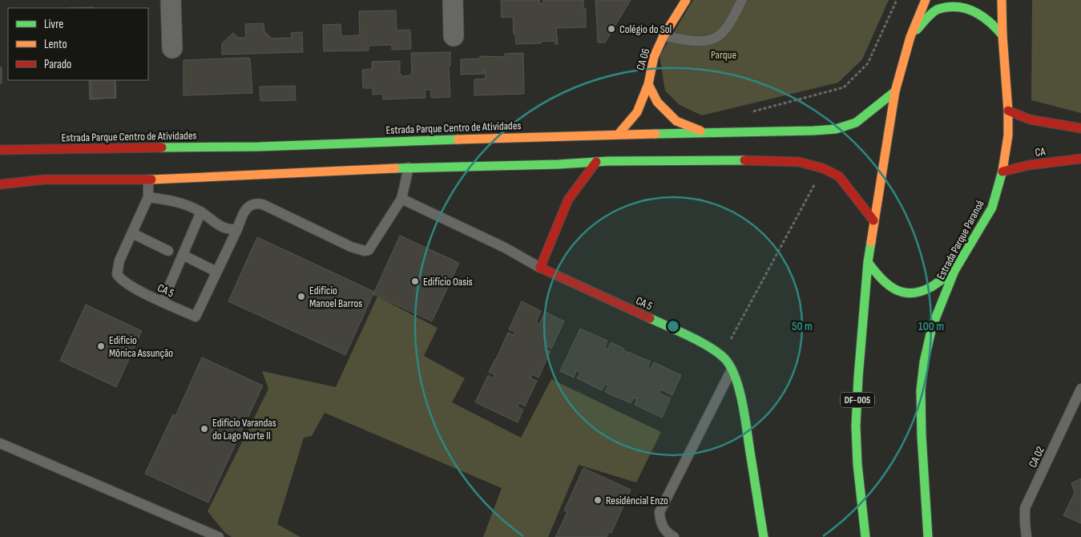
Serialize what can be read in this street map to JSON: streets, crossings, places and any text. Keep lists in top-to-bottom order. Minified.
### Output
{"streets":{"main road":["CA 06","Estrada Parque Centro de Atividades","CA","Estrada Parque Paranoá","CA 5","DF-005"],"lane":["CA 02"]},"crossings":[["CA 06","Estrada Parque Centro de Atividades"],["Estrada Parque Centro de Atividades","DF-005"],["CA","Estrada Parque Paranoá"]],"parks":["Parque"],"places":["Colégio do Sol","Edifício Oasis","Edifício Manoel Barros","Edifício Mônica Assunção","Edifício Varandas do Lago Norte II","Residêncial Enzo"],"legend":["Livre","Lento","Parado"],"rings":["50 m","100 m"]}
